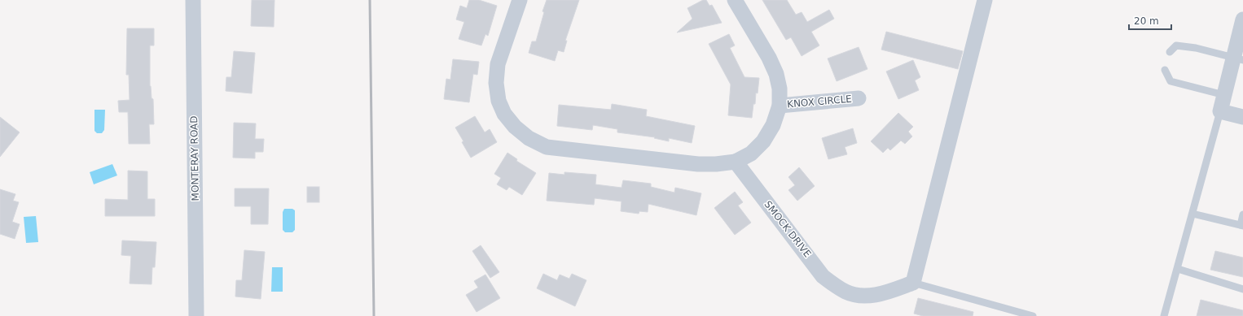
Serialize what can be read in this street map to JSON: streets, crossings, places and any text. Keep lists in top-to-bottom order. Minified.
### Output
{"streets":{"street":["KNOX CIRCLE","MONTERAY ROAD","SMOCK DRIVE"]},"scale_bar":"20 m"}
